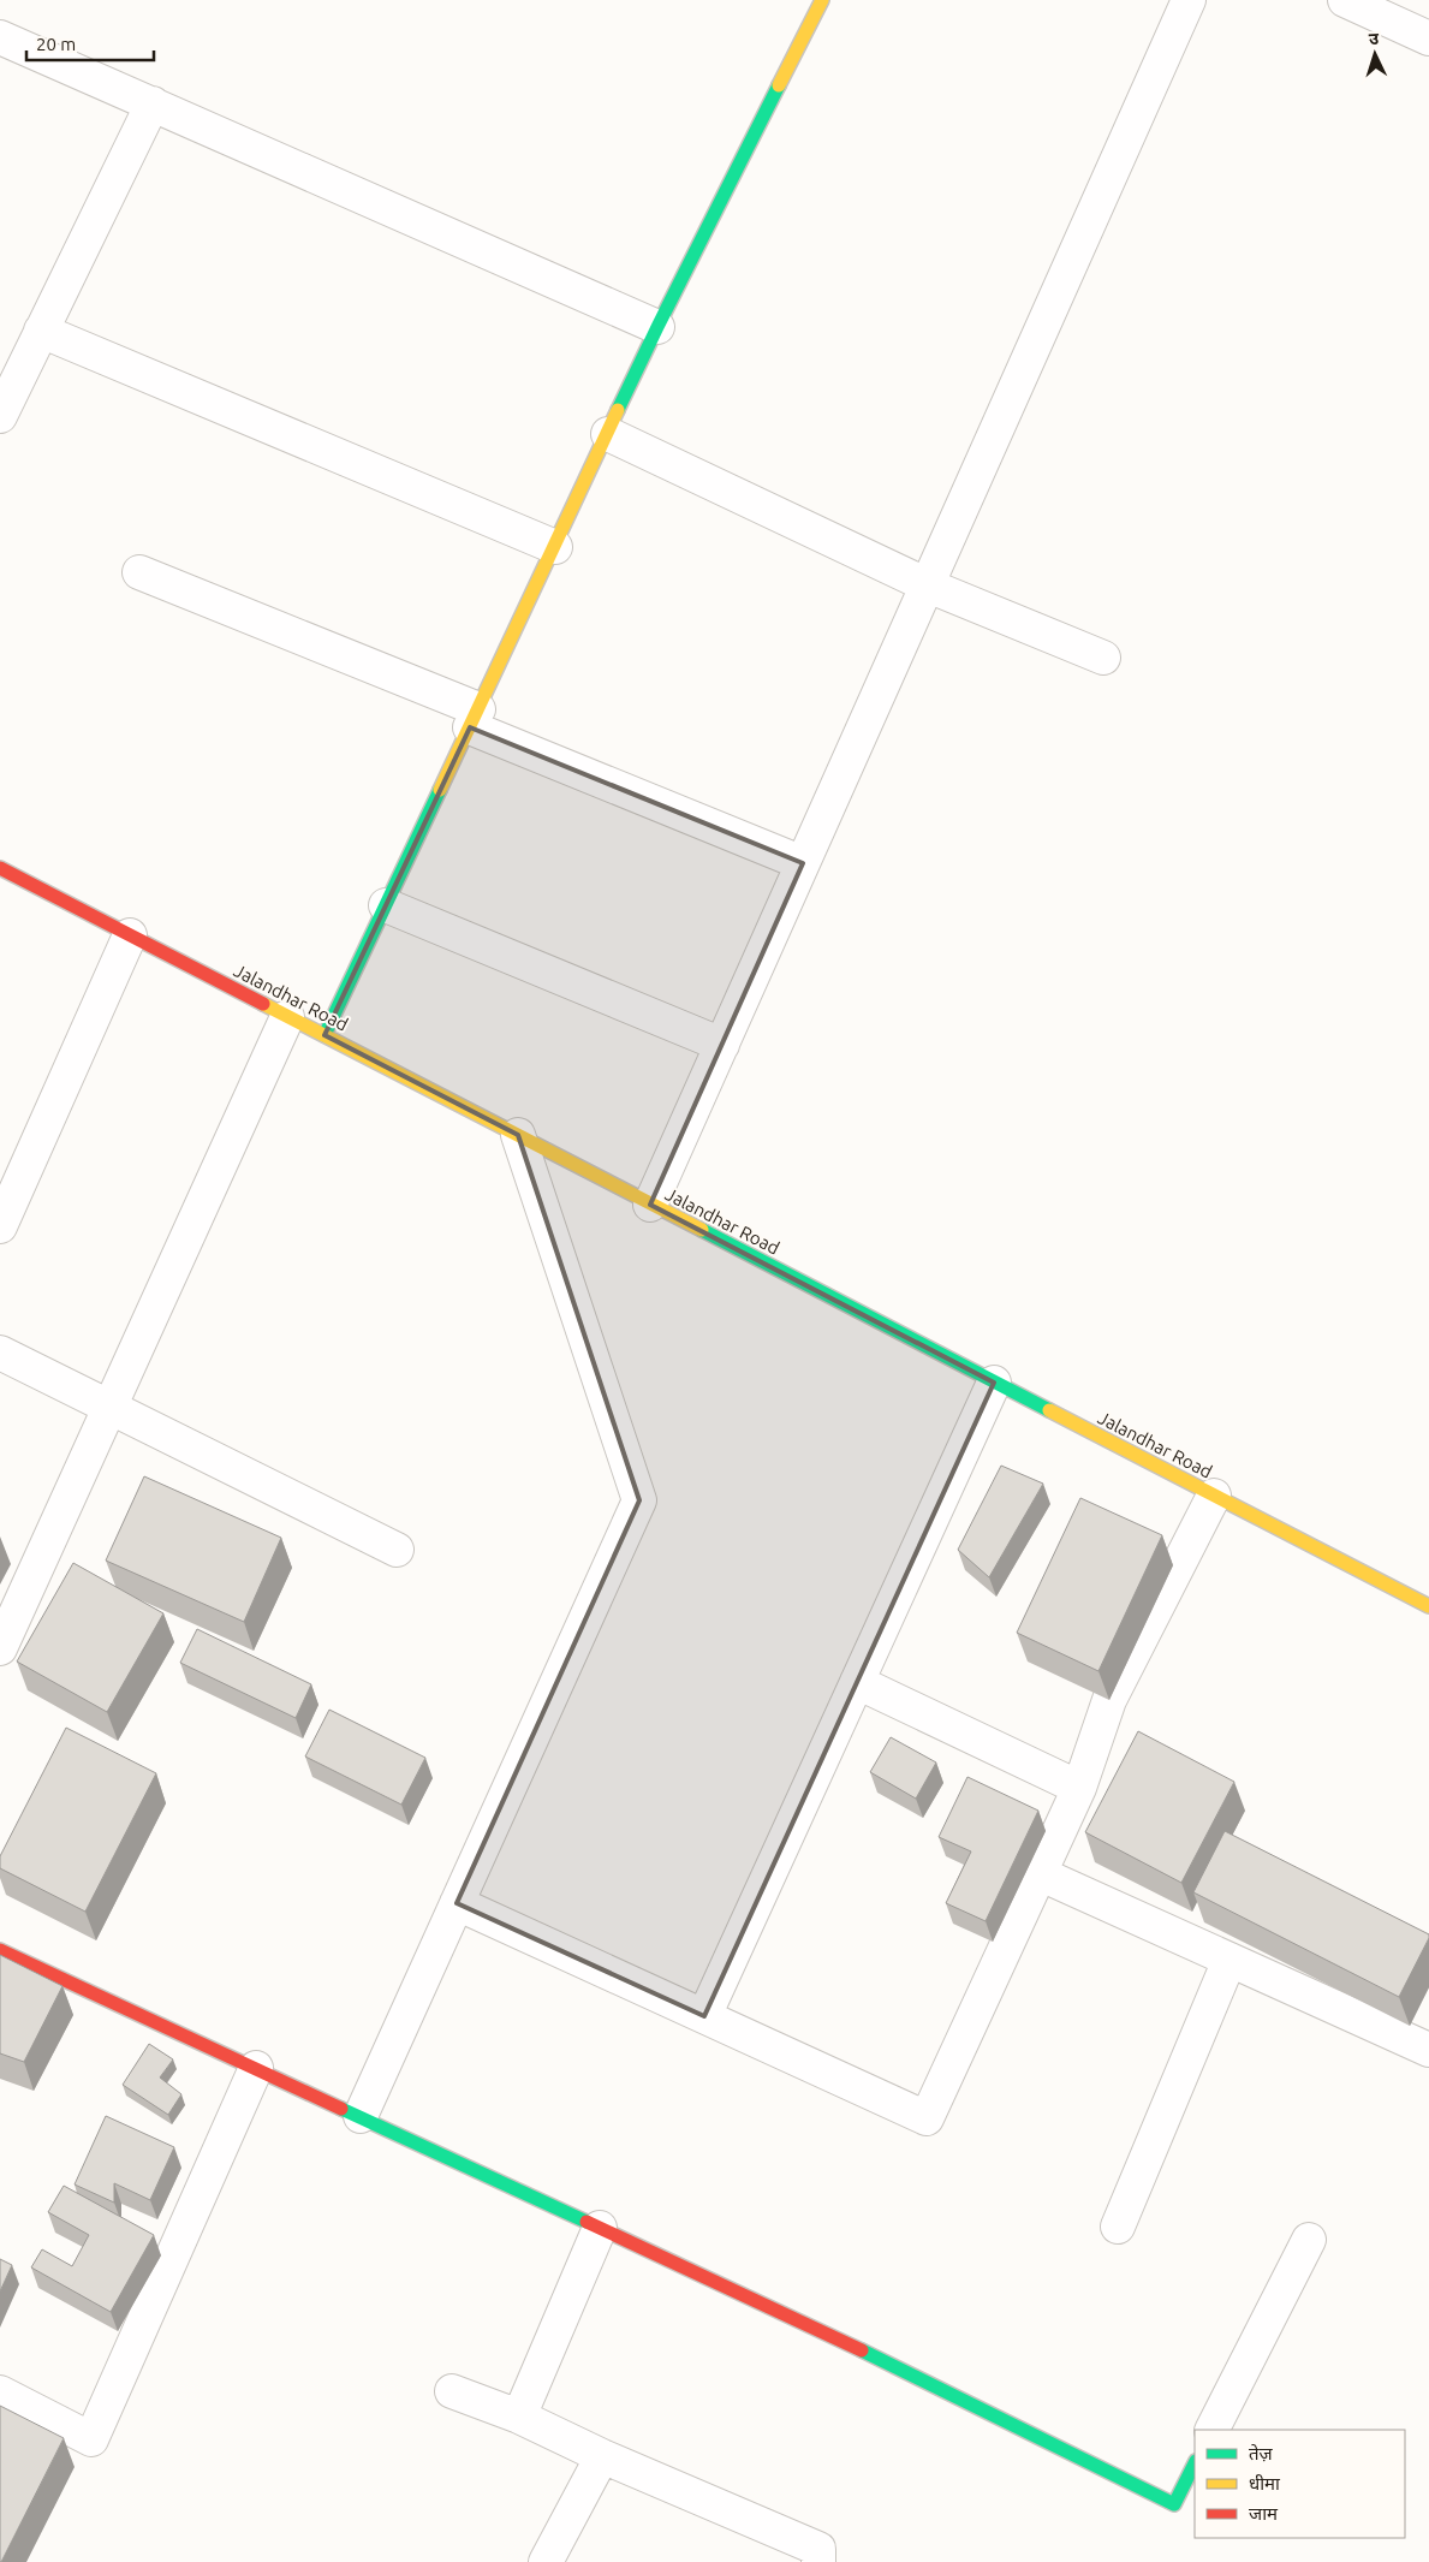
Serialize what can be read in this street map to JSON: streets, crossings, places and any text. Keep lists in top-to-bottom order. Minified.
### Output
{"streets":{"street":["Jalandhar Road"]},"legend":["तेज़","धीमा","जाम"],"scale_bar":"20 m","north":"top"}
